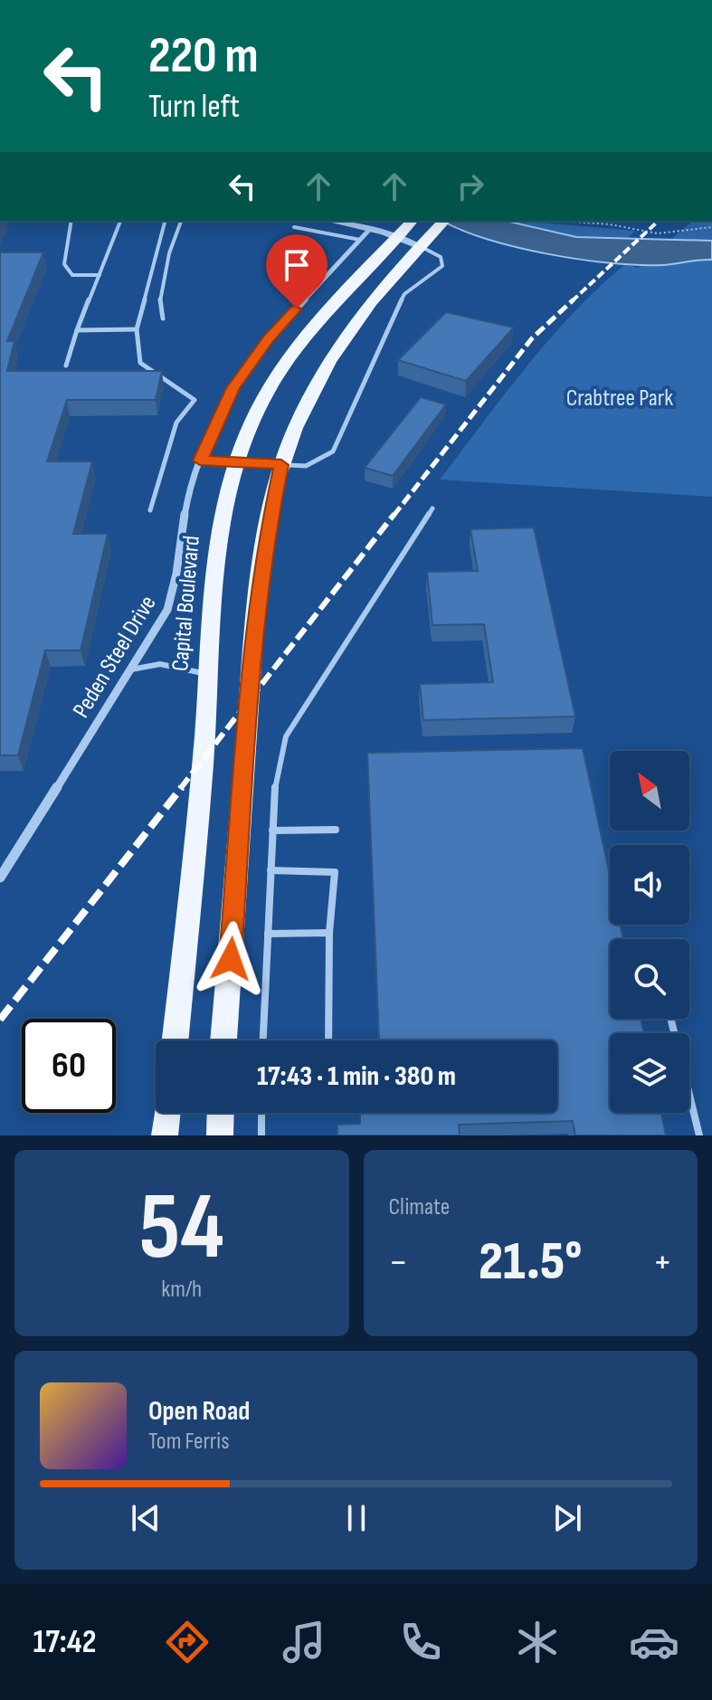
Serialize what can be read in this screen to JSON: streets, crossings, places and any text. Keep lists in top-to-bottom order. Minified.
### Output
{"streets":{"main road":["Capital Boulevard"],"street":["Peden Steel Drive"]},"parks":["Crabtree Park"],"north":"top left","page":{"turn":["220 m","Turn left"],"limit":"60","trip":"17:43 · 1 min · 380 m","tile":[["54","km/h"],"Climate"],"heat":["−","21.5°","+"],"song":["Open Road","Tom Ferris"],"tabs":"17:42"}}
